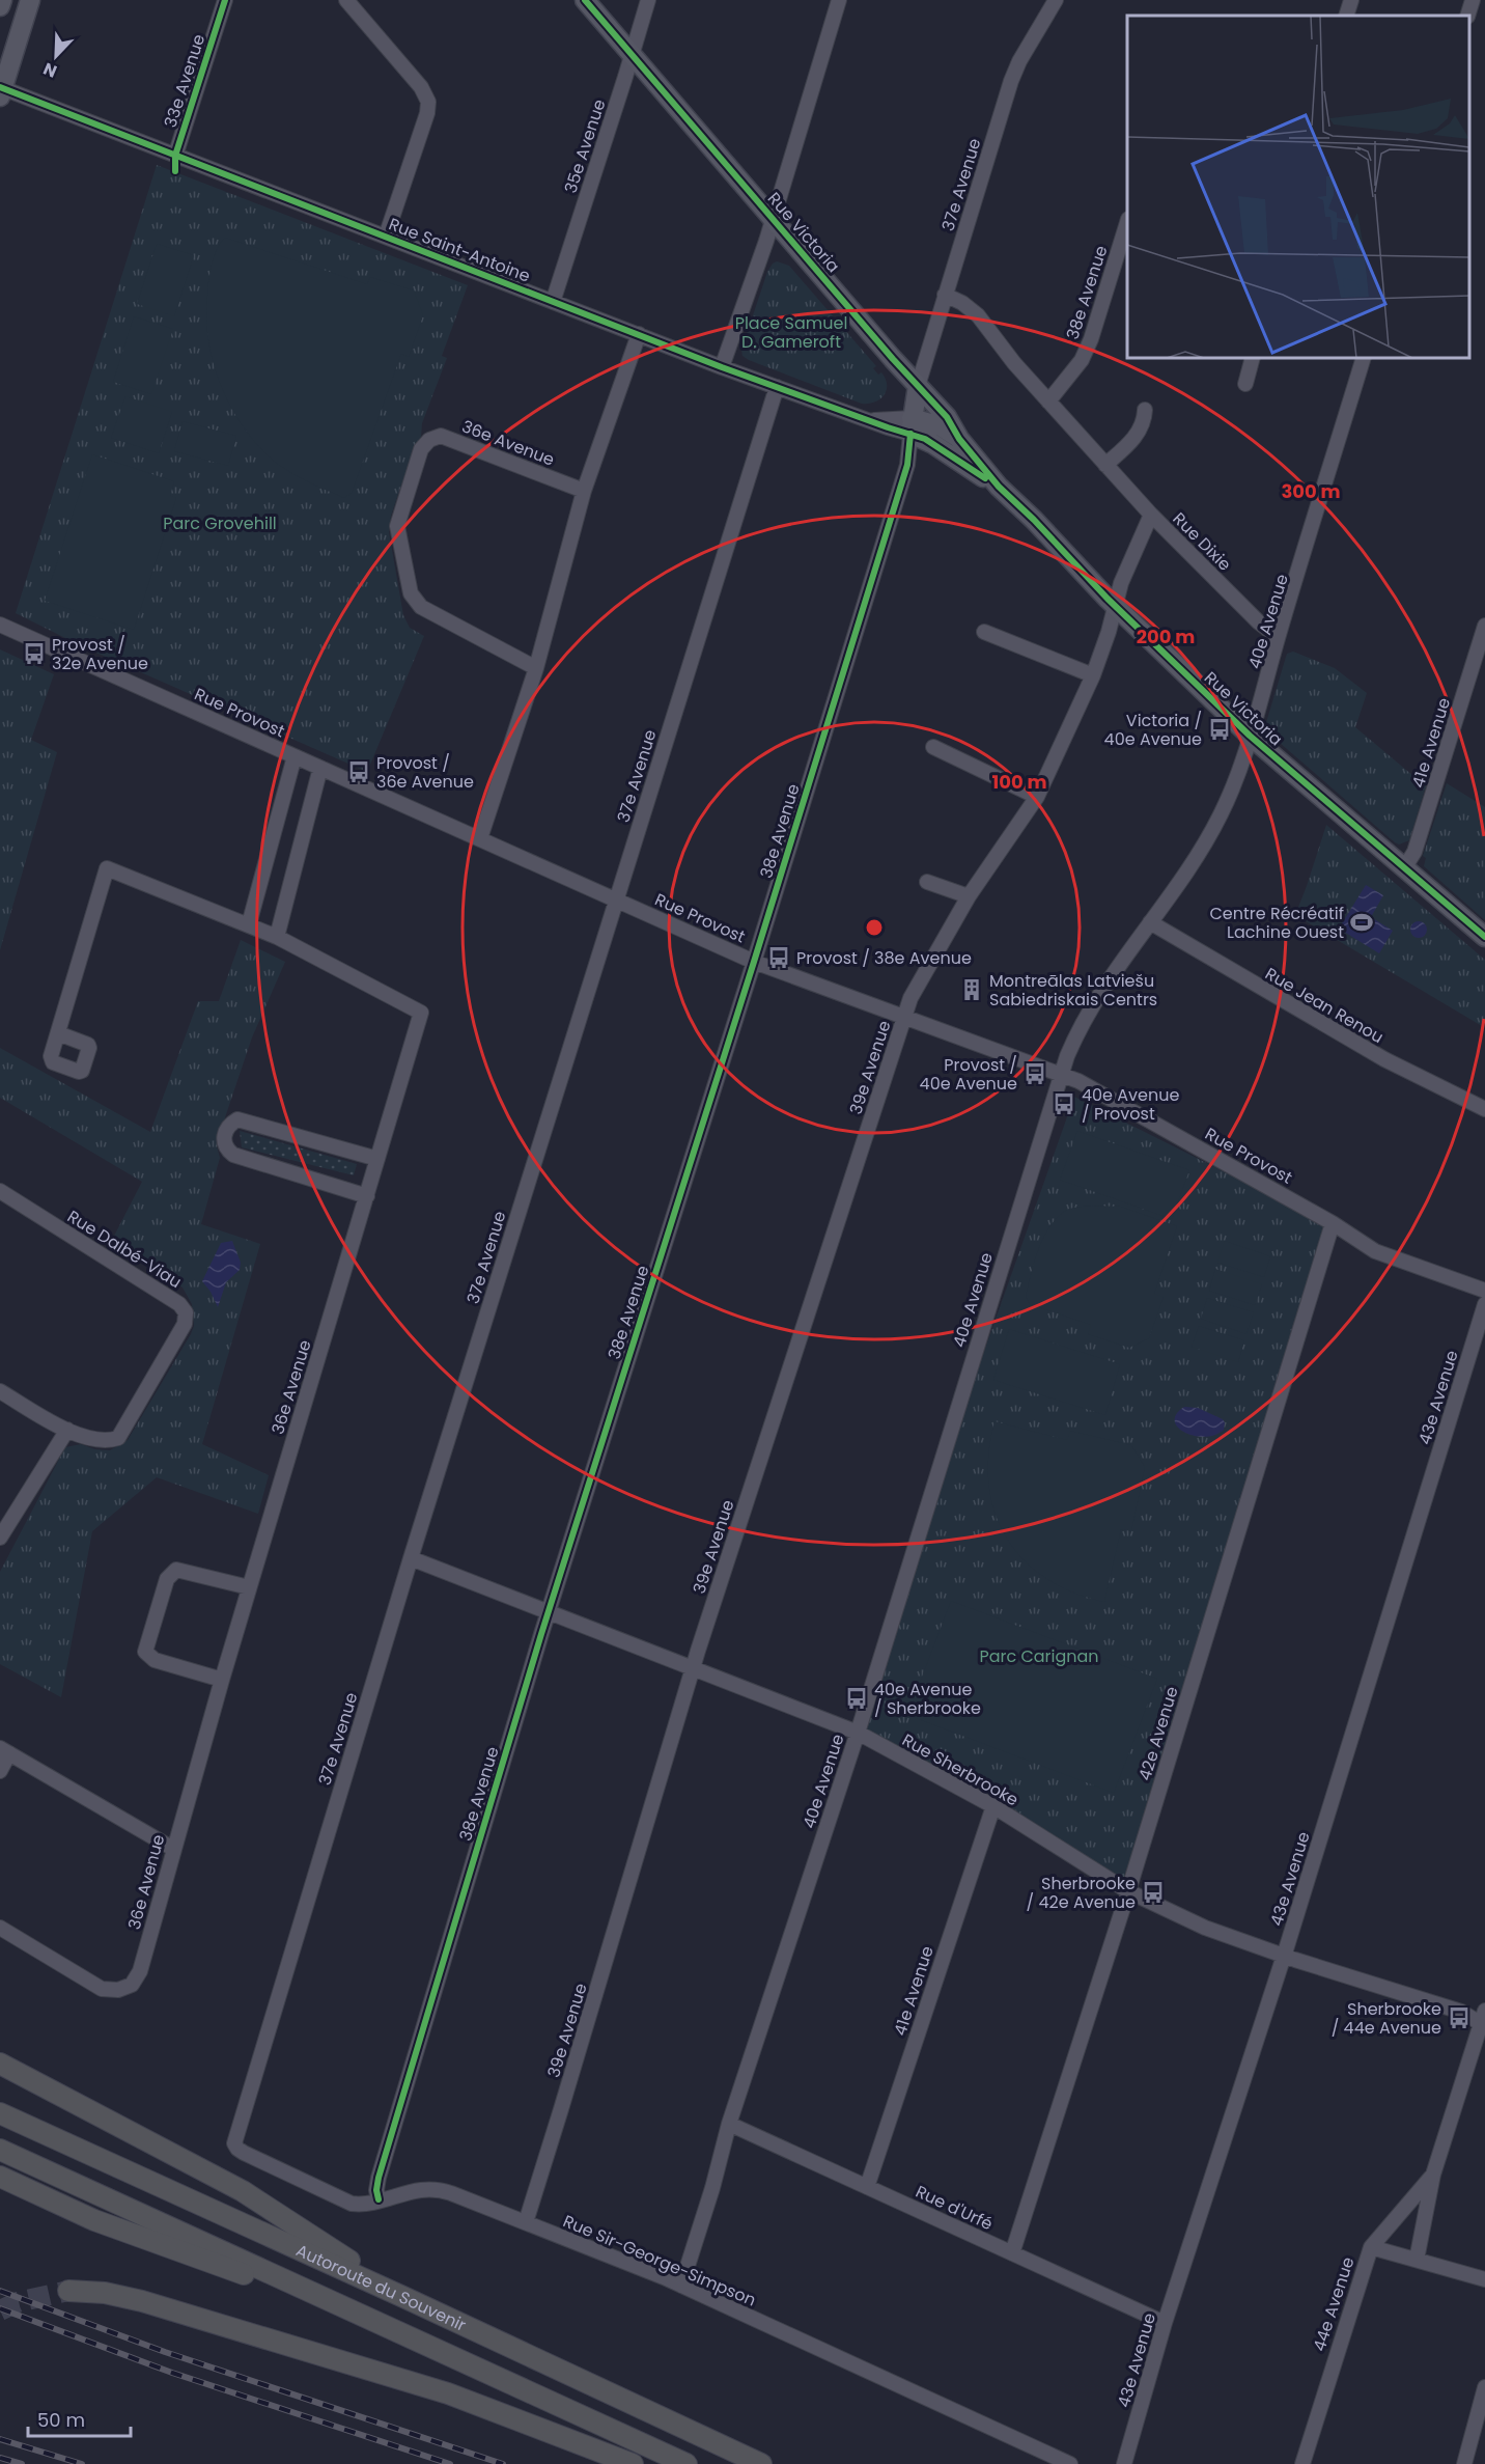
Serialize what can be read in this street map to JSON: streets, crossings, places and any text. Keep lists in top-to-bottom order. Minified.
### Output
{"streets":{"highway":["Autoroute du Souvenir"],"main road":["Rue Victoria"],"street":["33e Avenue","35e Avenue","37e Avenue","Rue Saint-Antoine","38e Avenue","36e Avenue","Rue Dixie","40e Avenue","Rue Provost","41e Avenue","Rue Jean Renou","39e Avenue","Rue Dalbé-Viau","43e Avenue","42e Avenue","Rue Sherbrooke","Rue d'Urfé","Rue Sir-George-Simpson","44e Avenue"]},"crossings":[["33e Avenue","Rue Saint-Antoine"],["35e Avenue","Rue Victoria"],["35e Avenue","Rue Saint-Antoine"],["37e Avenue","Rue Victoria"],["37e Avenue","Rue Saint-Antoine"],["37e Avenue","Rue Dixie"],["37e Avenue","Rue Provost"],["37e Avenue","Rue Sherbrooke"],["37e Avenue","Rue Sir-George-Simpson"],["Rue Victoria","Rue Saint-Antoine"],["Rue Victoria","38e Avenue"],["Rue Victoria","40e Avenue"],["Rue Victoria","41e Avenue"],["Rue Victoria","39e Avenue"],["Rue Saint-Antoine","38e Avenue"],["38e Avenue","Rue Dixie"],["38e Avenue","Rue Provost"],["38e Avenue","Rue Sherbrooke"],["38e Avenue","Rue Sir-George-Simpson"],["Rue Dixie","40e Avenue"],["Rue Dixie","39e Avenue"],["40e Avenue","Rue Provost"],["40e Avenue","Rue Jean Renou"],["40e Avenue","Rue Sherbrooke"],["40e Avenue","Rue d'Urfé"],["40e Avenue","Rue Sir-George-Simpson"],["Rue Provost","39e Avenue"],["Rue Provost","42e Avenue"],["41e Avenue","Rue Sherbrooke"],["41e Avenue","Rue d'Urfé"],["39e Avenue","Rue Sherbrooke"],["39e Avenue","Rue Sir-George-Simpson"],["43e Avenue","Rue Sherbrooke"],["43e Avenue","Rue d'Urfé"],["42e Avenue","Rue Sherbrooke"],["42e Avenue","Rue d'Urfé"],["Rue Sherbrooke","44e Avenue"]],"parks":["Place Samuel D. Gameroft","Parc Grovehill","Parc Carignan"],"places":{"bus stop":["Provost / 32e Avenue","Victoria / 40e Avenue","Provost / 36e Avenue","Provost / 38e Avenue","Provost / 40e Avenue","40e Avenue / Provost","40e Avenue / Sherbrooke","Sherbrooke / 42e Avenue","Sherbrooke / 44e Avenue"],"sports":["Centre Récréatif Lachine Ouest"],"building":["Montreālas Latviešu Sabiedriskais Centrs"]},"scale_bar":"50 m","north":"bottom left","rings":["300 m","200 m","100 m"]}
